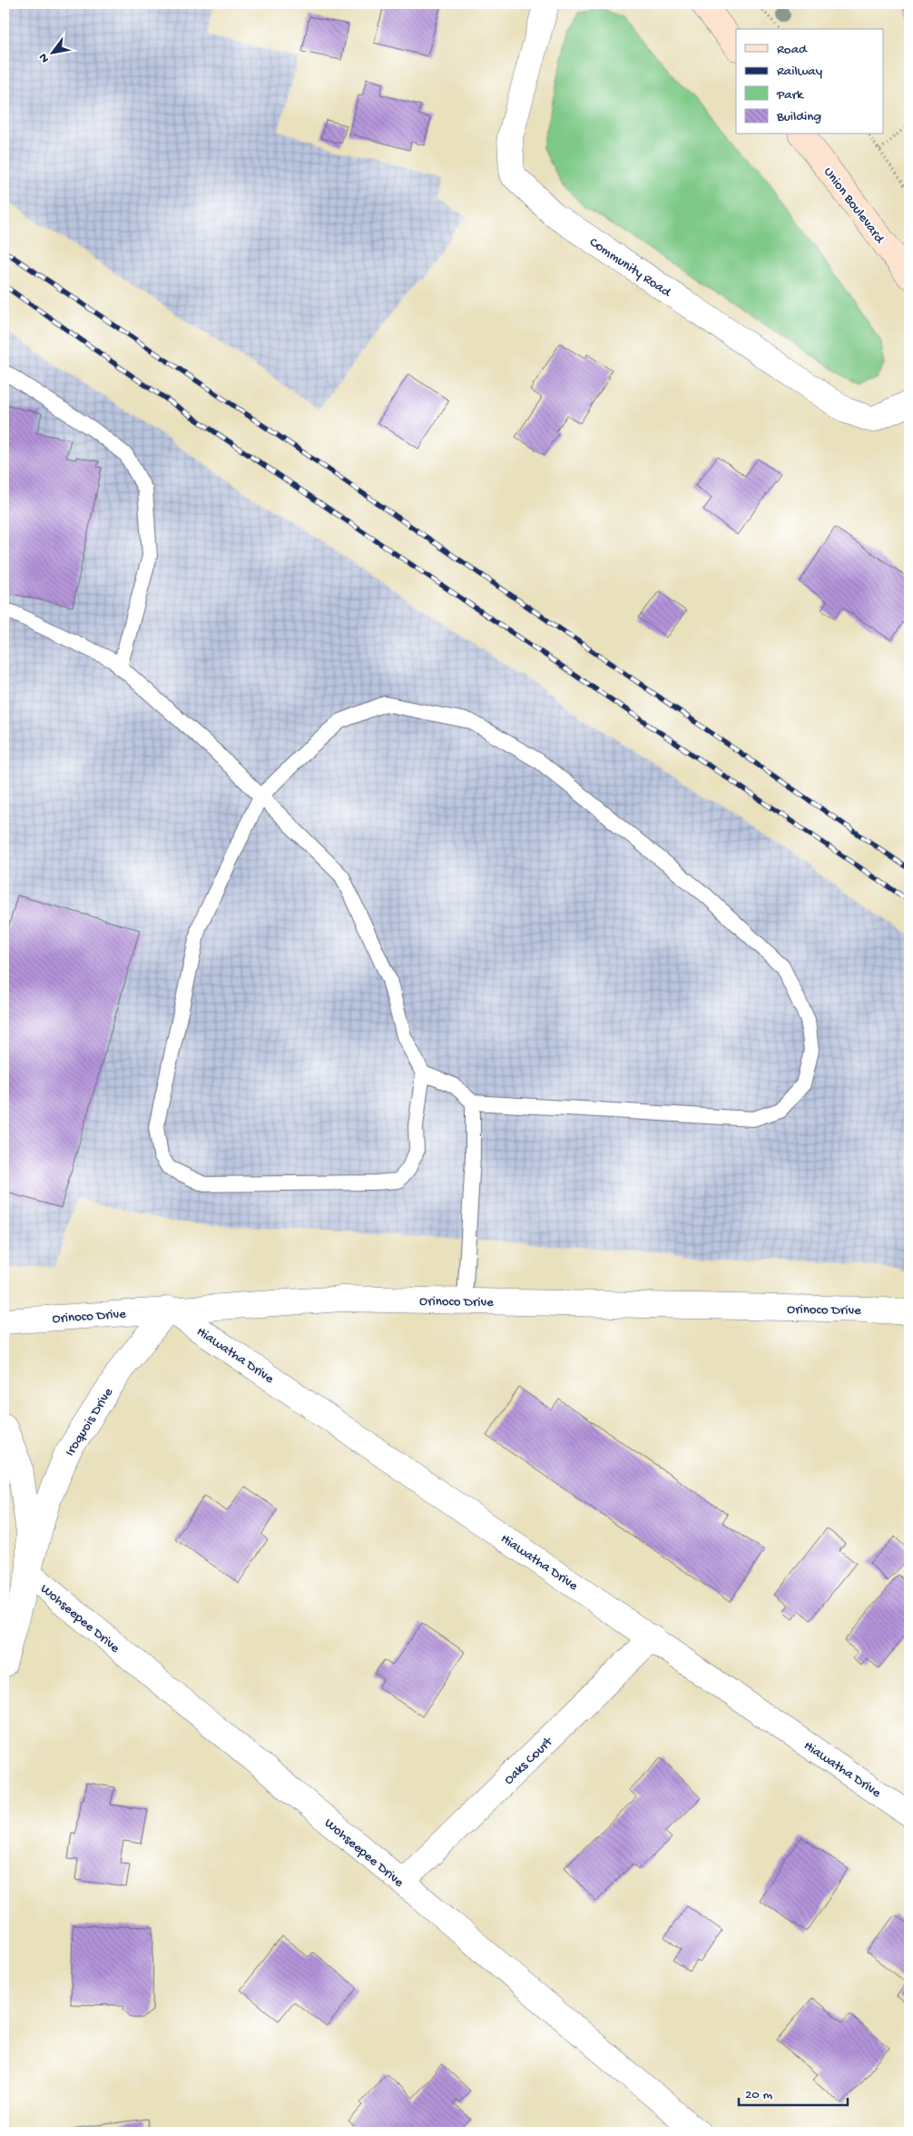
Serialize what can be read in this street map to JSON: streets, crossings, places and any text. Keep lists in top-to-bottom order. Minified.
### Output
{"streets":{"main road":["Union Boulevard"],"street":["Community Road","Orinoco Drive","Hiawatha Drive","Iroquois Drive","Wohseepee Drive","Oaks Court"]},"crossings":[["Orinoco Drive","Hiawatha Drive"],["Orinoco Drive","Iroquois Drive"],["Hiawatha Drive","Iroquois Drive"],["Hiawatha Drive","Oaks Court"],["Iroquois Drive","Wohseepee Drive"],["Wohseepee Drive","Oaks Court"]],"legend":["Road","Railway","Park","Building"],"scale_bar":"20 m","north":"bottom left"}
